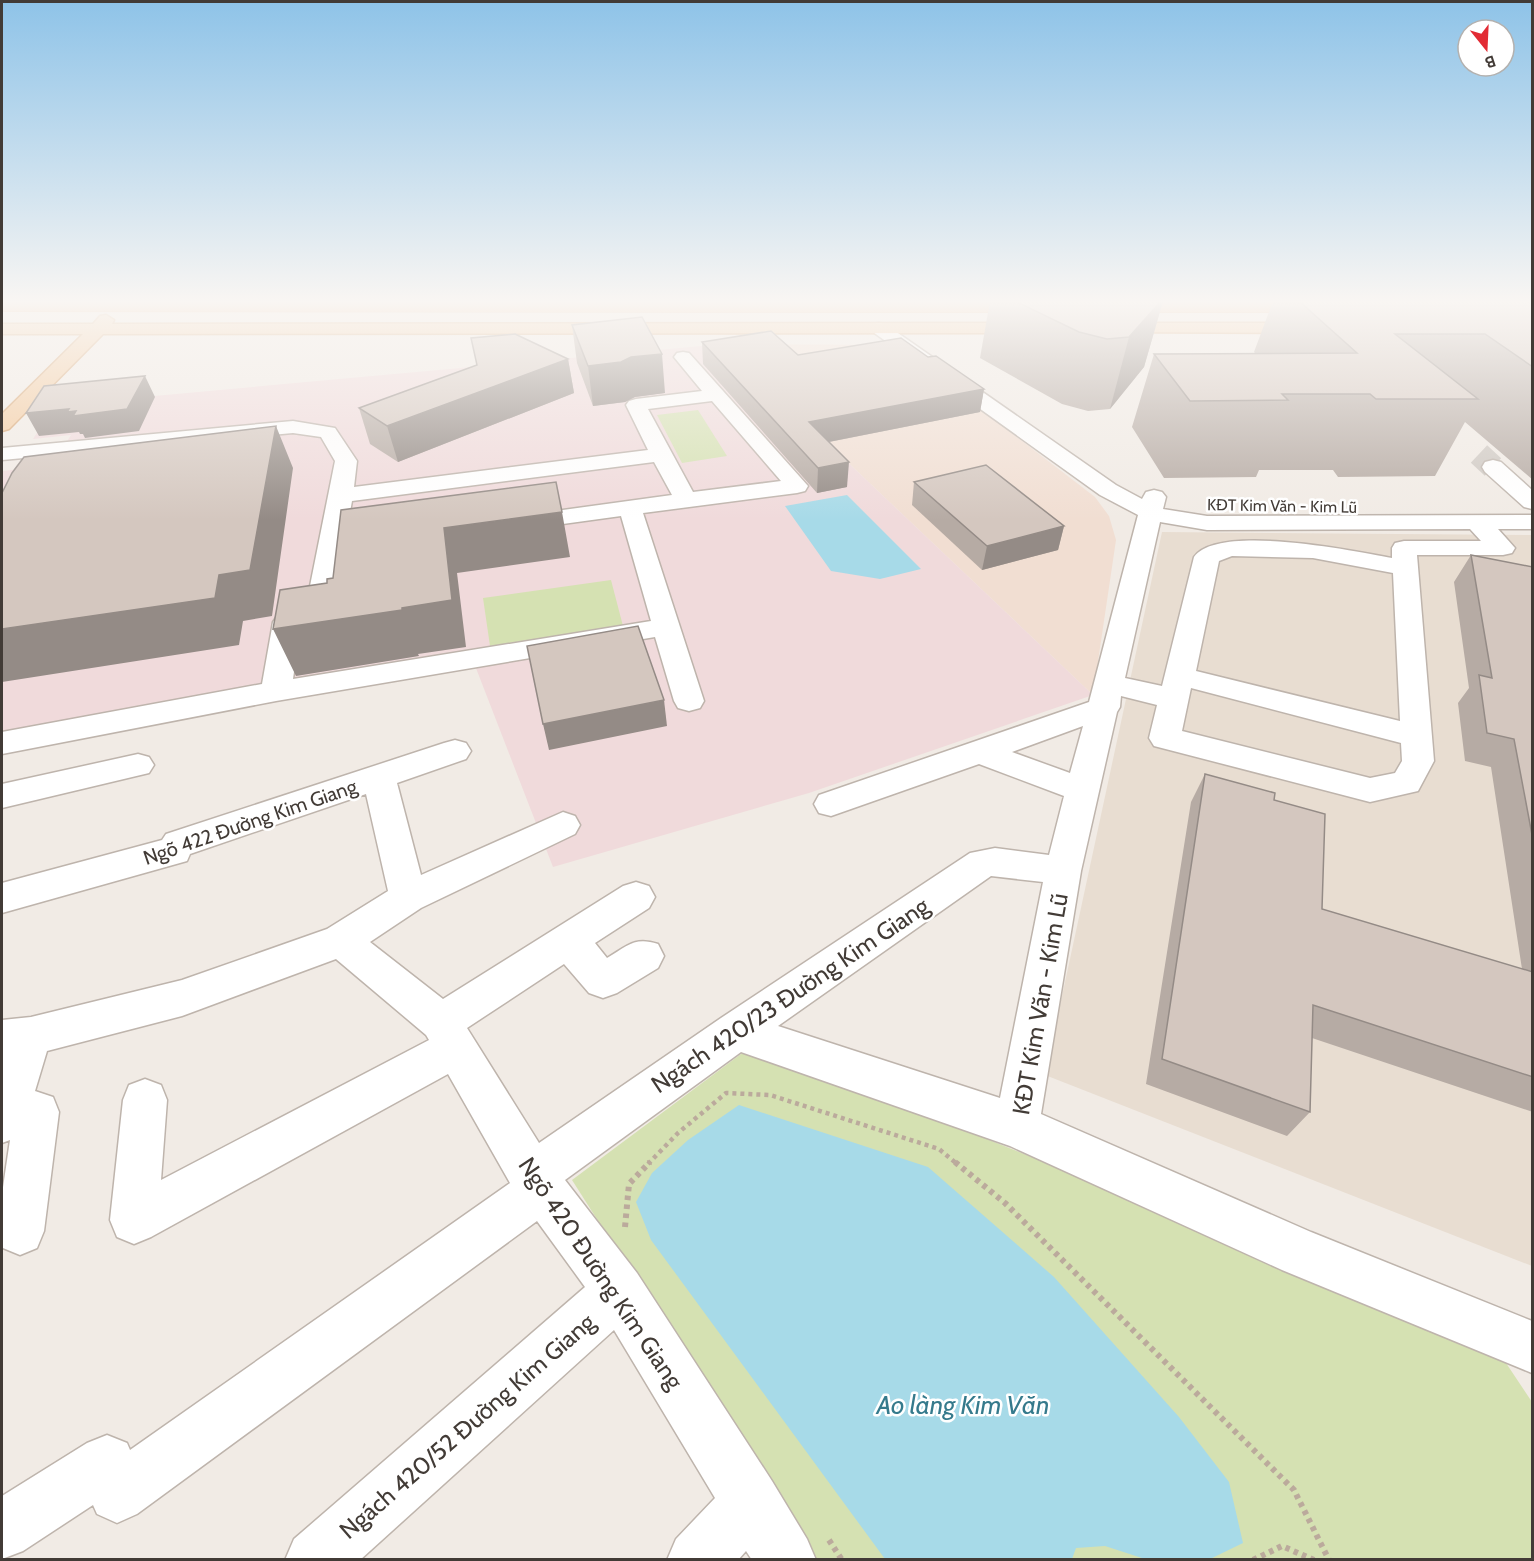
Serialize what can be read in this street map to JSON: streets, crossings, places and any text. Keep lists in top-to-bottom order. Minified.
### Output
{"streets":{"street":["KĐT Kim Văn - Kim Lũ","Ngõ 422 Đường Kim Giang","Ngách 420/23 Đường Kim Giang","Ngõ 420 Đường Kim Giang","Ngách 420/52 Đường Kim Giang"]},"crossings":[["KĐT Kim Văn - Kim Lũ","Ngách 420/23 Đường Kim Giang"],["Ngách 420/23 Đường Kim Giang","Ngõ 420 Đường Kim Giang"],["Ngõ 420 Đường Kim Giang","Ngách 420/52 Đường Kim Giang"]],"water":["Ao làng Kim Văn"],"north":"bottom"}
